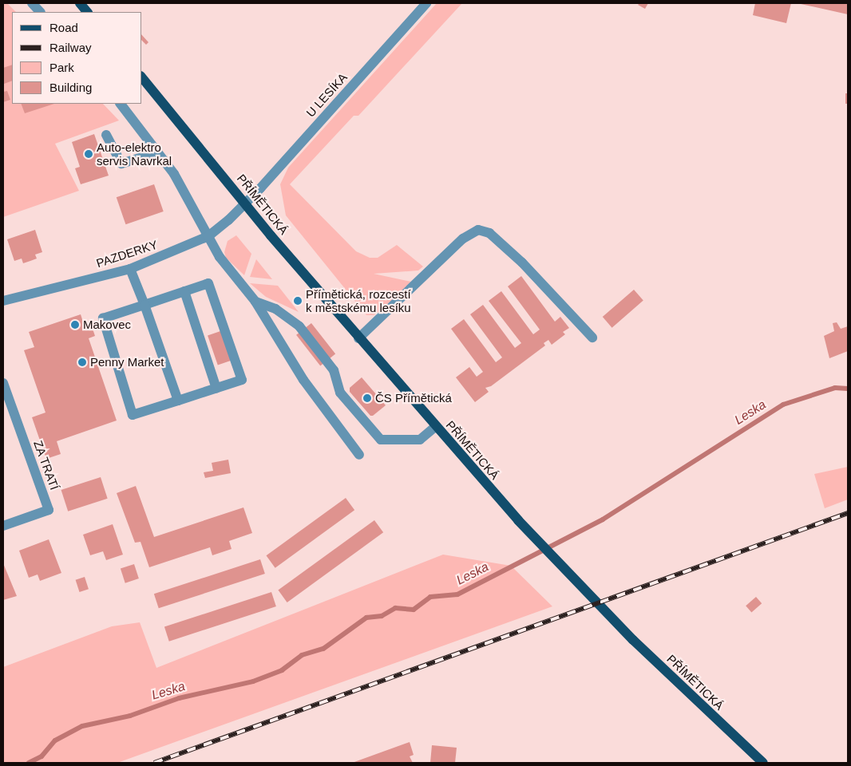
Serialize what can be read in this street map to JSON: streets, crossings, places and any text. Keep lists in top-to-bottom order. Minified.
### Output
{"streets":{"main road":["PŘÍMĚTICKÁ"],"street":["U LESÍKA","PAZDERKY","ZA TRATÍ"]},"crossings":[["U LESÍKA","PŘÍMĚTICKÁ"],["U LESÍKA","PAZDERKY"],["PŘÍMĚTICKÁ","PAZDERKY"]],"water":["Leska"],"places":["Auto-elektro servis Navrkal","Přímětická, rozcestí k městskému lesíku","Makovec","Penny Market","ČS Přímětická"],"legend":["Road","Railway","Park","Building"]}
